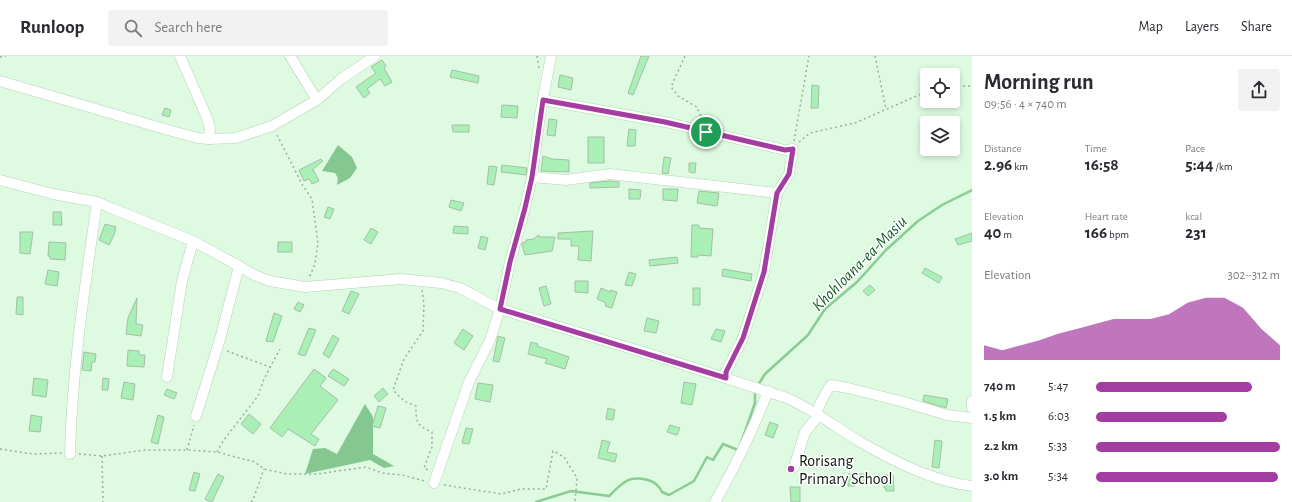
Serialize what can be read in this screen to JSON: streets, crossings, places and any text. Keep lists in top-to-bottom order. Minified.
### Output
{"water":["Khohloana-ea-Masiu"],"places":["Rorisang Primary School"],"page":{"header":"Runloop","search":"Search here","nav":["Map","Layers","Share"],"heading":["Morning run","09:56 · 4 × 740 m"],"stats":[["Distance","2.96 km"],["Time","16:58"],["Pace","5:44 /km"],["Elevation","40 m"],["Heart rate","166 bpm"],["kcal","231"]],"chart":["Elevation","302–312 m"],"list":[{"name":"740 m","note":"5:47"},{"name":"1.5 km","note":"6:03"},{"name":"2.2 km","note":"5:33"},{"name":"3.0 km","note":"5:34"}]}}
